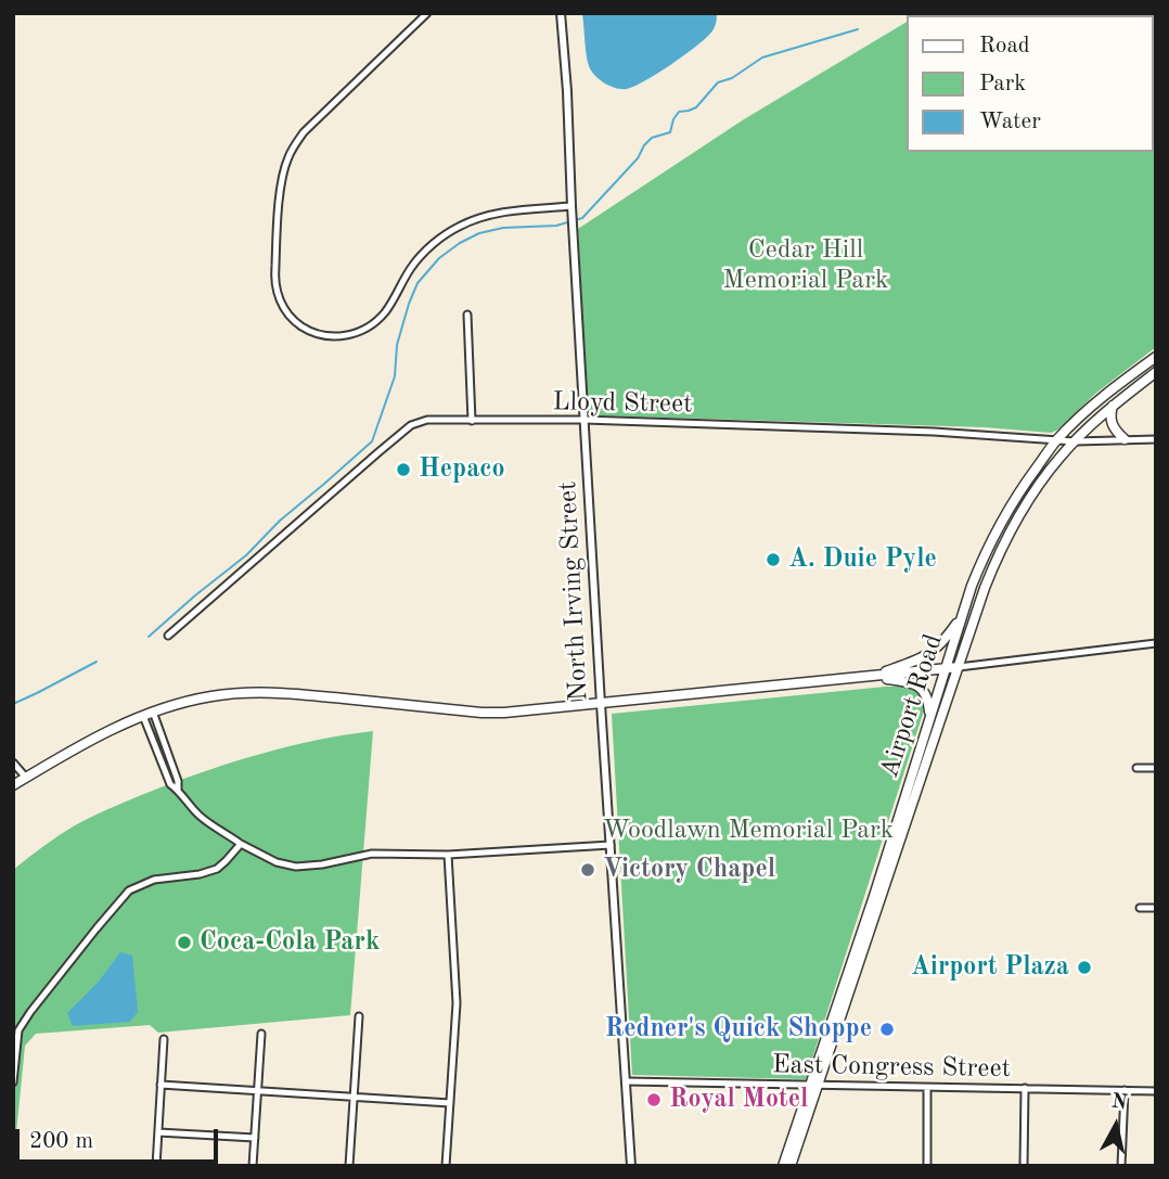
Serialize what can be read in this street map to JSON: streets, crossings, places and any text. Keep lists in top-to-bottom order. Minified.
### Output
{"streets":{"main road":["Airport Road"],"street":["Lloyd Street","North Irving Street","East Congress Street"]},"crossings":[["Lloyd Street","North Irving Street"],["Lloyd Street","Airport Road"],["North Irving Street","East Congress Street"],["Airport Road","East Congress Street"]],"parks":["Cedar Hill Memorial Park","Woodlawn Memorial Park"],"places":["Hepaco","A. Duie Pyle","Victory Chapel","Coca-Cola Park","Airport Plaza","Redner's Quick Shoppe","Royal Motel"],"legend":["Road","Park","Water"],"scale_bar":"200 m","north":"top"}
